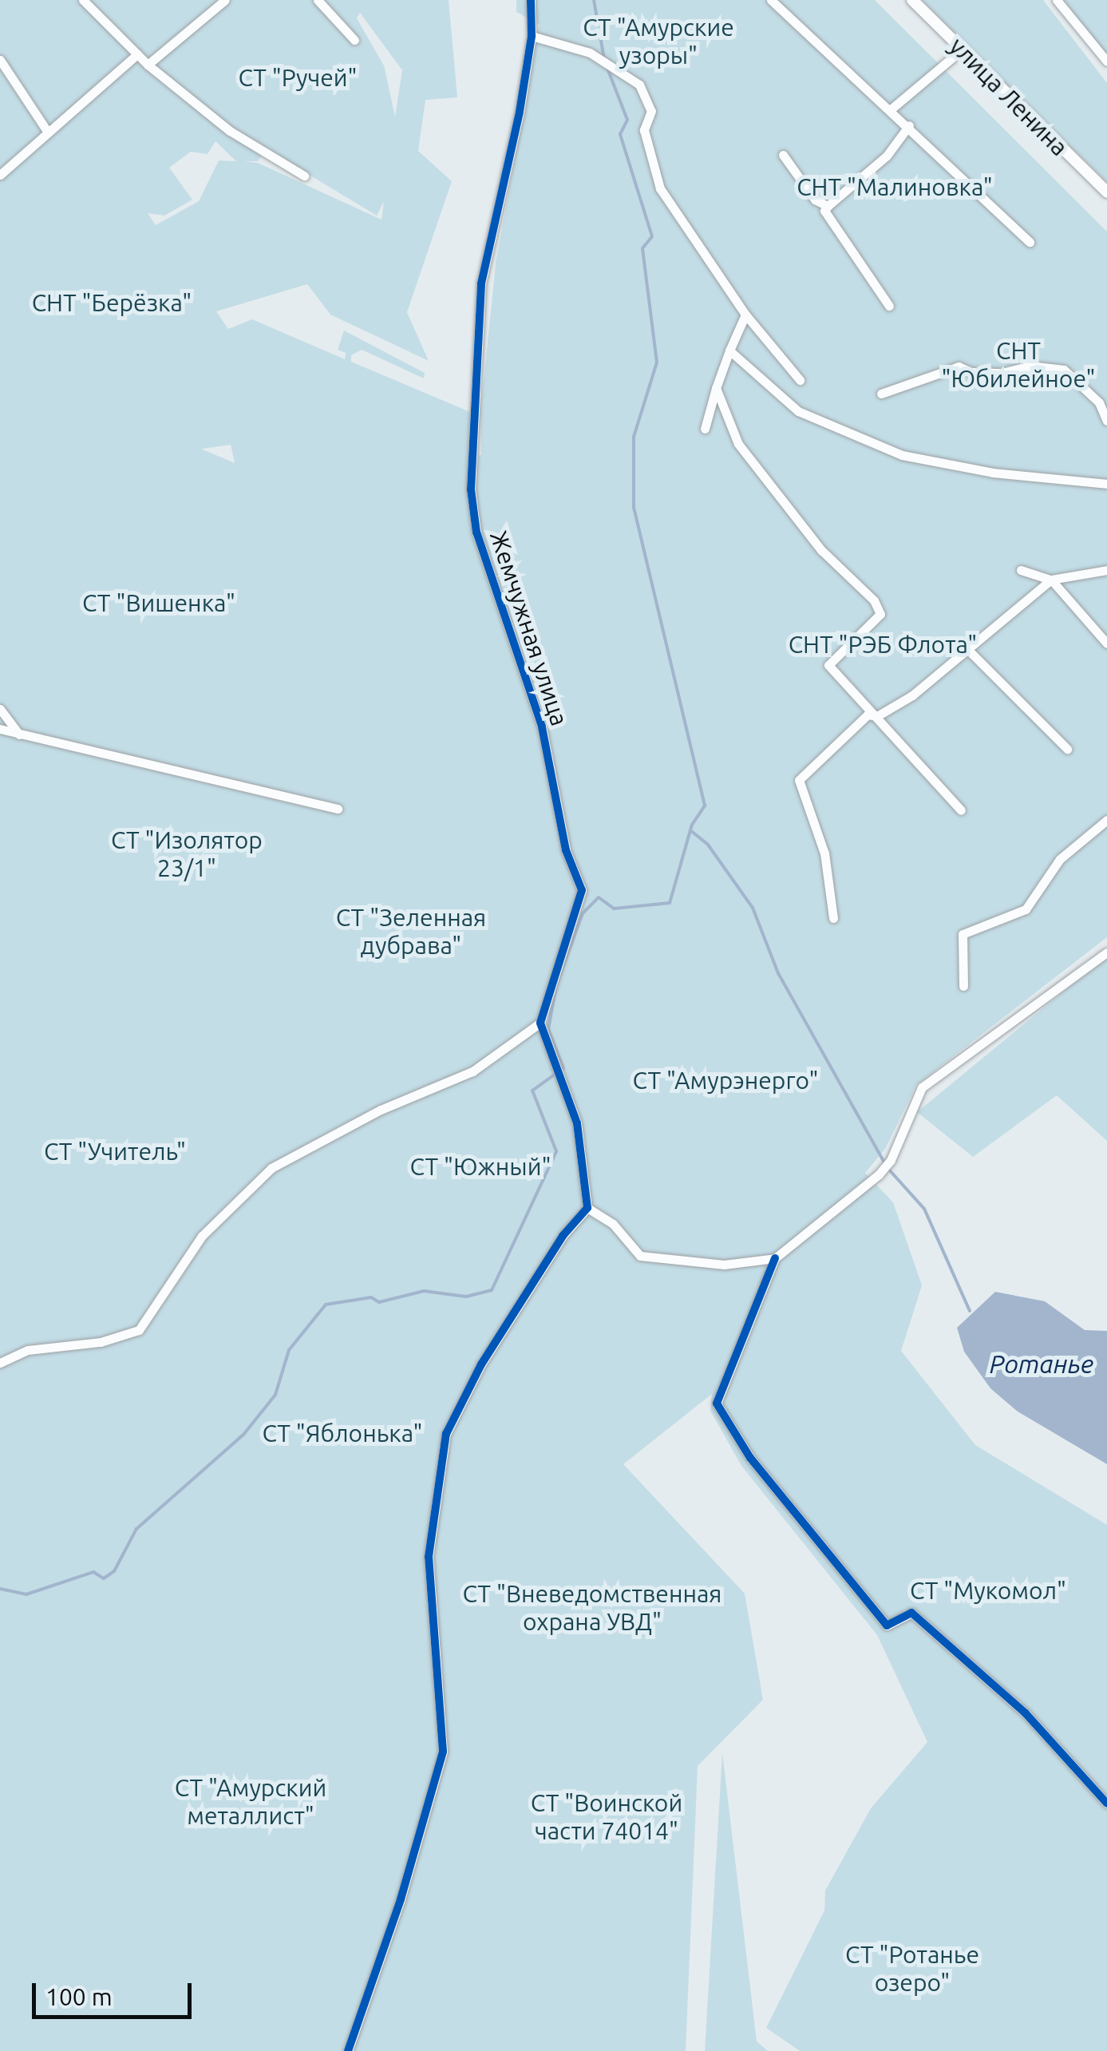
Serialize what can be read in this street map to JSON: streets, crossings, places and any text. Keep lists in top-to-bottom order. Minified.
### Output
{"streets":{"street":["улица Ленина","Жемчужная улица"]},"water":["Ротанье"],"parks":["СТ \"Амурские узоры\"","СТ \"Ручей\"","СНТ \"Малиновка\"","СНТ \"Берёзка\"","СНТ \"Юбилейное\"","СТ \"Вишенка\"","СНТ \"РЭБ Флота\"","СТ \"Изолятор 23/1\"","СТ \"Зеленная дубрава\"","СТ \"Амурэнерго\"","СТ \"Учитель\"","СТ \"Южный\"","СТ \"Яблонька\"","СТ \"Мукомол\"","СТ \"Вневедомственная охрана УВД\"","СТ \"Амурский металлист\"","СТ \"Воинской части 74014\"","СТ \"Ротанье озеро\""],"scale_bar":"100 m"}
